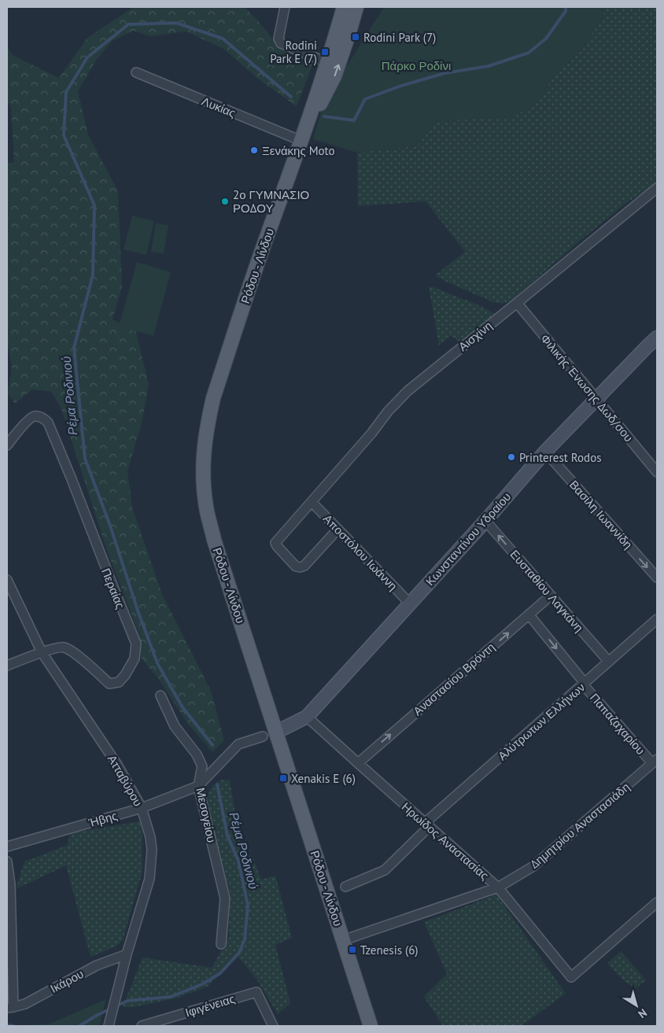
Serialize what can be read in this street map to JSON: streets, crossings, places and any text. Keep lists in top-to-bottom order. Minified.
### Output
{"streets":{"main road":["Ρόδου - Λίνδου"],"street":["Λυκίας","Αισχίνη","Φιλικής Ένωσης Δωδ/σου","Βασίλη Ιωαννίδη","Κωνσταντίνου Υδραίου","Αποστόλου Ιωάννη","Περαίας","Ευσταθίου Λαγκάνη","Αναστασίου Βρόντη","Αλύτρωτων Ελλήνων","Παπαζαχαρίου","Ατταβύρου","Μεσογείου","Ήβης","Δημητρίου Αναστασιάδη","Ηρωίδος Αναστασίας","Ικάρου","Ιφιγένειας"]},"crossings":[["Λυκίας","Ρόδου - Λίνδου"],["Ρόδου - Λίνδου","Κωνσταντίνου Υδραίου"],["Ρόδου - Λίνδου","Δημητρίου Αναστασιάδη"],["Αισχίνη","Φιλικής Ένωσης Δωδ/σου"],["Αισχίνη","Αποστόλου Ιωάννη"],["Φιλικής Ένωσης Δωδ/σου","Κωνσταντίνου Υδραίου"],["Βασίλη Ιωαννίδη","Κωνσταντίνου Υδραίου"],["Κωνσταντίνου Υδραίου","Αποστόλου Ιωάννη"],["Κωνσταντίνου Υδραίου","Ευσταθίου Λαγκάνη"],["Κωνσταντίνου Υδραίου","Ηρωίδος Αναστασίας"],["Περαίας","Ατταβύρου"],["Ευσταθίου Λαγκάνη","Αναστασίου Βρόντη"],["Ευσταθίου Λαγκάνη","Αλύτρωτων Ελλήνων"],["Αναστασίου Βρόντη","Παπαζαχαρίου"],["Αναστασίου Βρόντη","Ηρωίδος Αναστασίας"],["Αλύτρωτων Ελλήνων","Παπαζαχαρίου"],["Αλύτρωτων Ελλήνων","Ηρωίδος Αναστασίας"],["Παπαζαχαρίου","Δημητρίου Αναστασιάδη"],["Ατταβύρου","Ήβης"],["Ατταβύρου","Ικάρου"],["Μεσογείου","Ήβης"],["Δημητρίου Αναστασιάδη","Ηρωίδος Αναστασίας"]],"one_way":["Βασίλη Ιωαννίδη","Ευσταθίου Λαγκάνη","Αναστασίου Βρόντη","Παπαζαχαρίου"],"water":["Ρέμα Ροδινιού"],"parks":["Πάρκο Ροδίνι"],"places":{"transit":["Rodini Park (7)","Rodini Park E (7)","Xenakis E (6)","Tzenesis (6)"],"other":["Ξενάκης Moto","2ο ΓΥΜΝΑΣΙΟ ΡΟΔΟΥ","Printerest Rodos"]},"north":"bottom right"}
